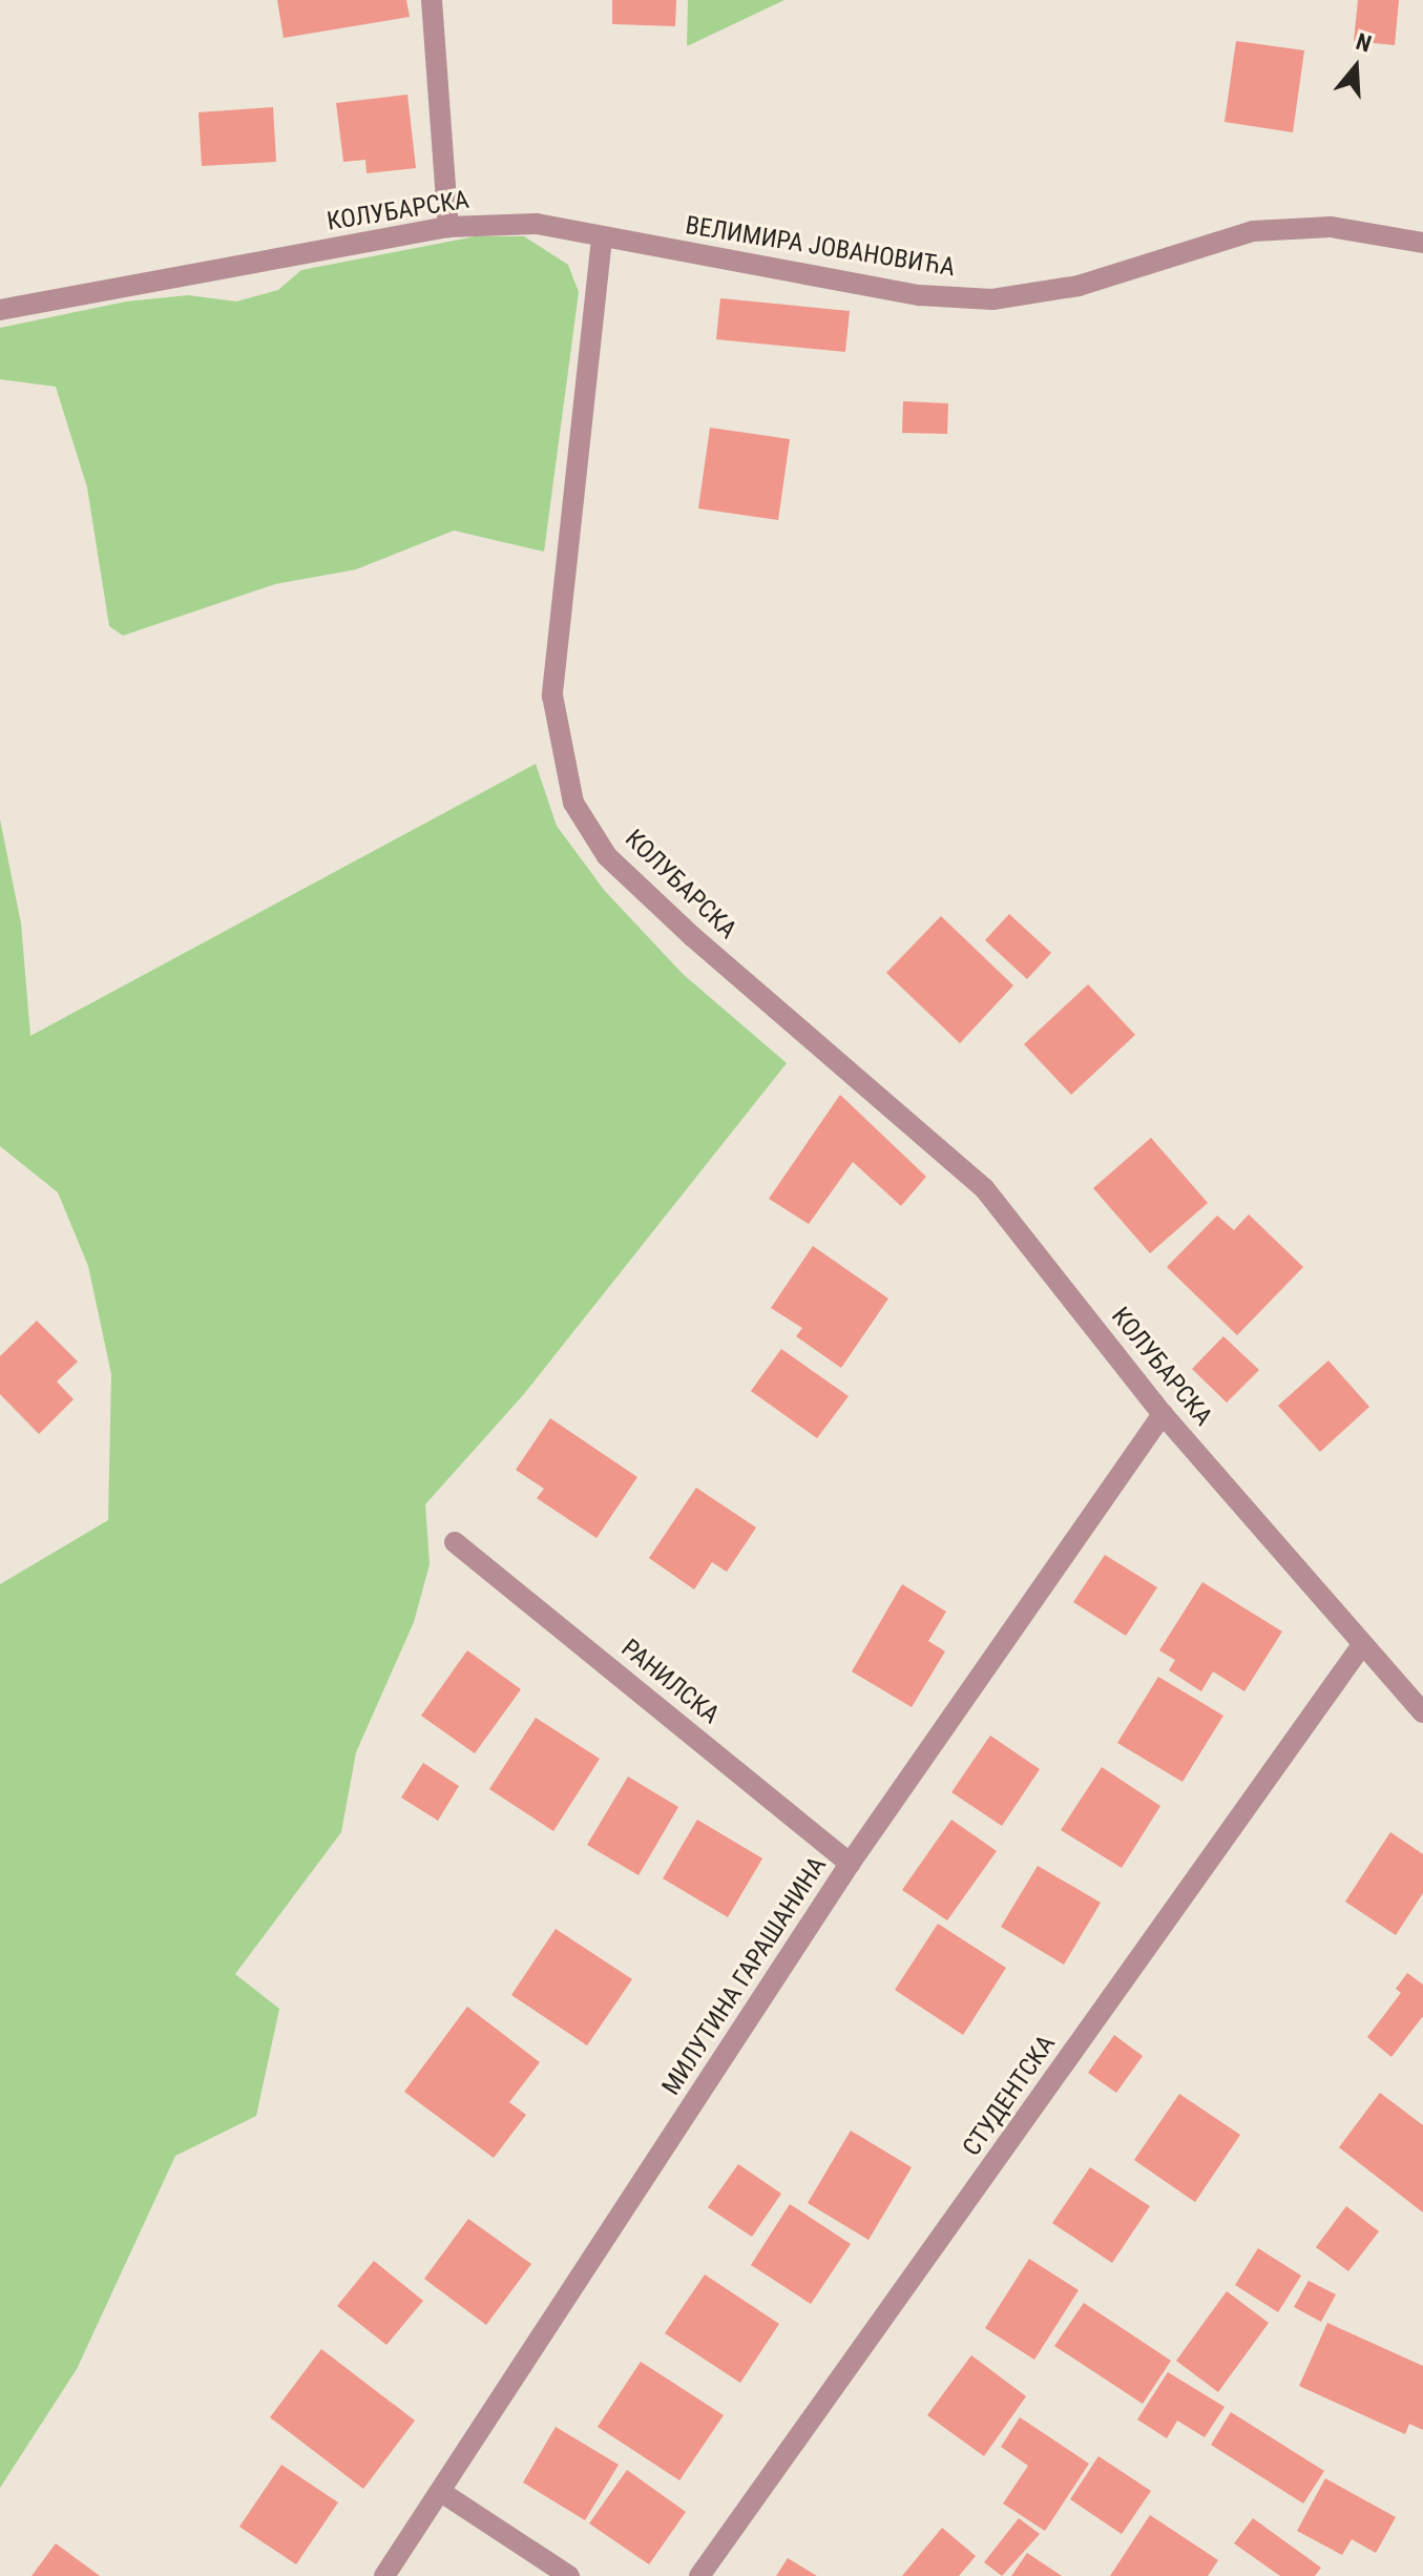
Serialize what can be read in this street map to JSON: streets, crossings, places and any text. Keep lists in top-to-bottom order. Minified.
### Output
{"streets":{"street":["КОЛУБАРСКА","ВЕЛИМИРА ЈОВАНОВИЋА","РАНИЛСКА","МИЛУТИНА ГАРАШАНИНА","СТУДЕНТСКА"]},"crossings":[["КОЛУБАРСКА","ВЕЛИМИРА ЈОВАНОВИЋА"],["КОЛУБАРСКА","МИЛУТИНА ГАРАШАНИНА"],["КОЛУБАРСКА","СТУДЕНТСКА"],["РАНИЛСКА","МИЛУТИНА ГАРАШАНИНА"]],"north":"top"}
